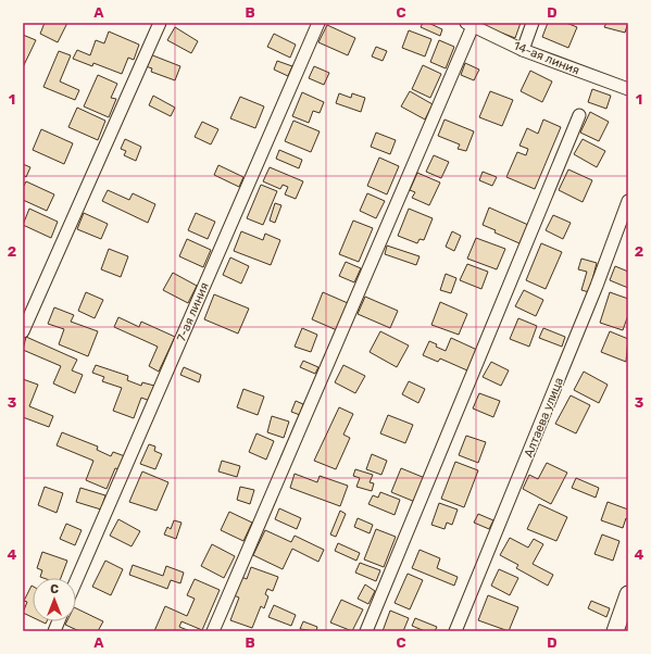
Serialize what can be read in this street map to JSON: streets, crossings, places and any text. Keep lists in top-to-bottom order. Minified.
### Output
{"streets":{"street":["14-ая линия","7-ая линия","Алтаева улица"]},"north":"top","grid":{"columns":["A","B","C","D"],"rows":["1","2","3","4"]}}
